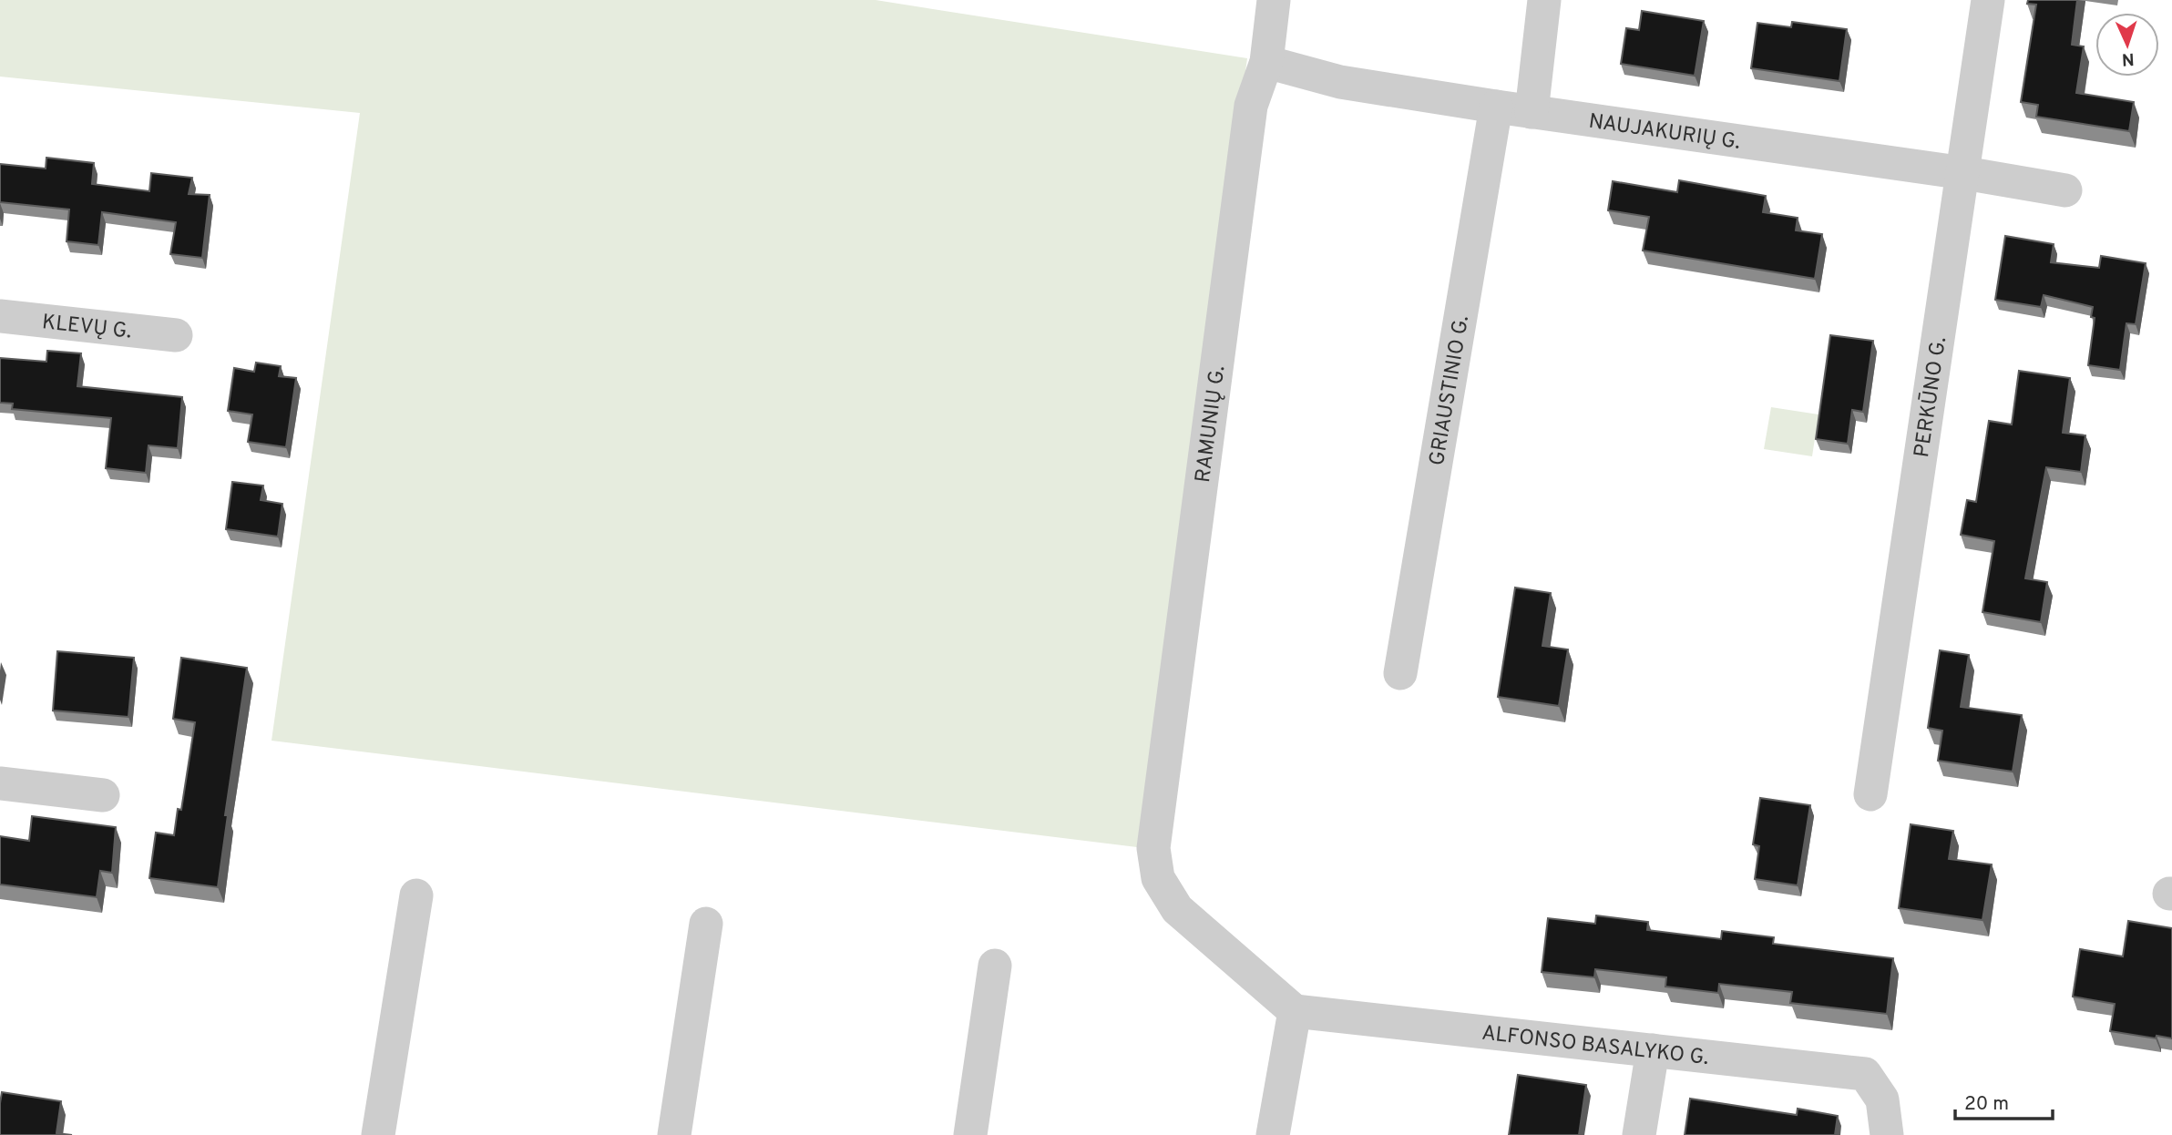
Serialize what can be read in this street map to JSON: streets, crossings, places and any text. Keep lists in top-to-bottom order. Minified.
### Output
{"streets":{"street":["NAUJAKURIŲ G.","KLEVŲ G.","GRIAUSTINIO G.","PERKŪNO G.","RAMUNIŲ G.","ALFONSO BASALYKO G."]},"crossings":[["NAUJAKURIŲ G.","GRIAUSTINIO G."],["NAUJAKURIŲ G.","PERKŪNO G."],["NAUJAKURIŲ G.","RAMUNIŲ G."],["RAMUNIŲ G.","ALFONSO BASALYKO G."]],"scale_bar":"20 m","north":"bottom"}
